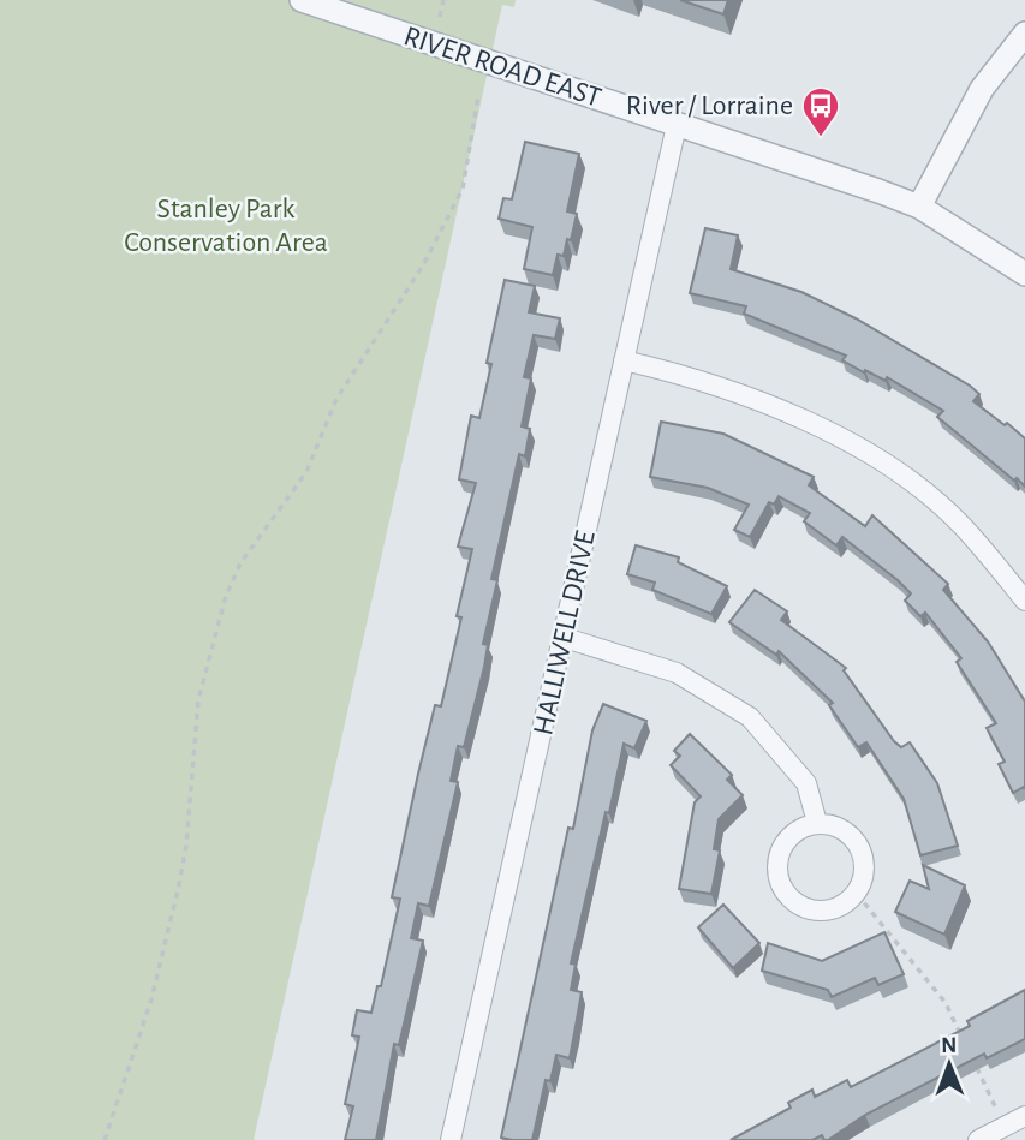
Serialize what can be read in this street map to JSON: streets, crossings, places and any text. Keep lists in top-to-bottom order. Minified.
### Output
{"streets":{"street":["RIVER ROAD EAST","HALLIWELL DRIVE"]},"crossings":[["RIVER ROAD EAST","HALLIWELL DRIVE"]],"parks":["Stanley Park Conservation Area"],"places":{"bus stop":["River / Lorraine"]},"north":"top"}
